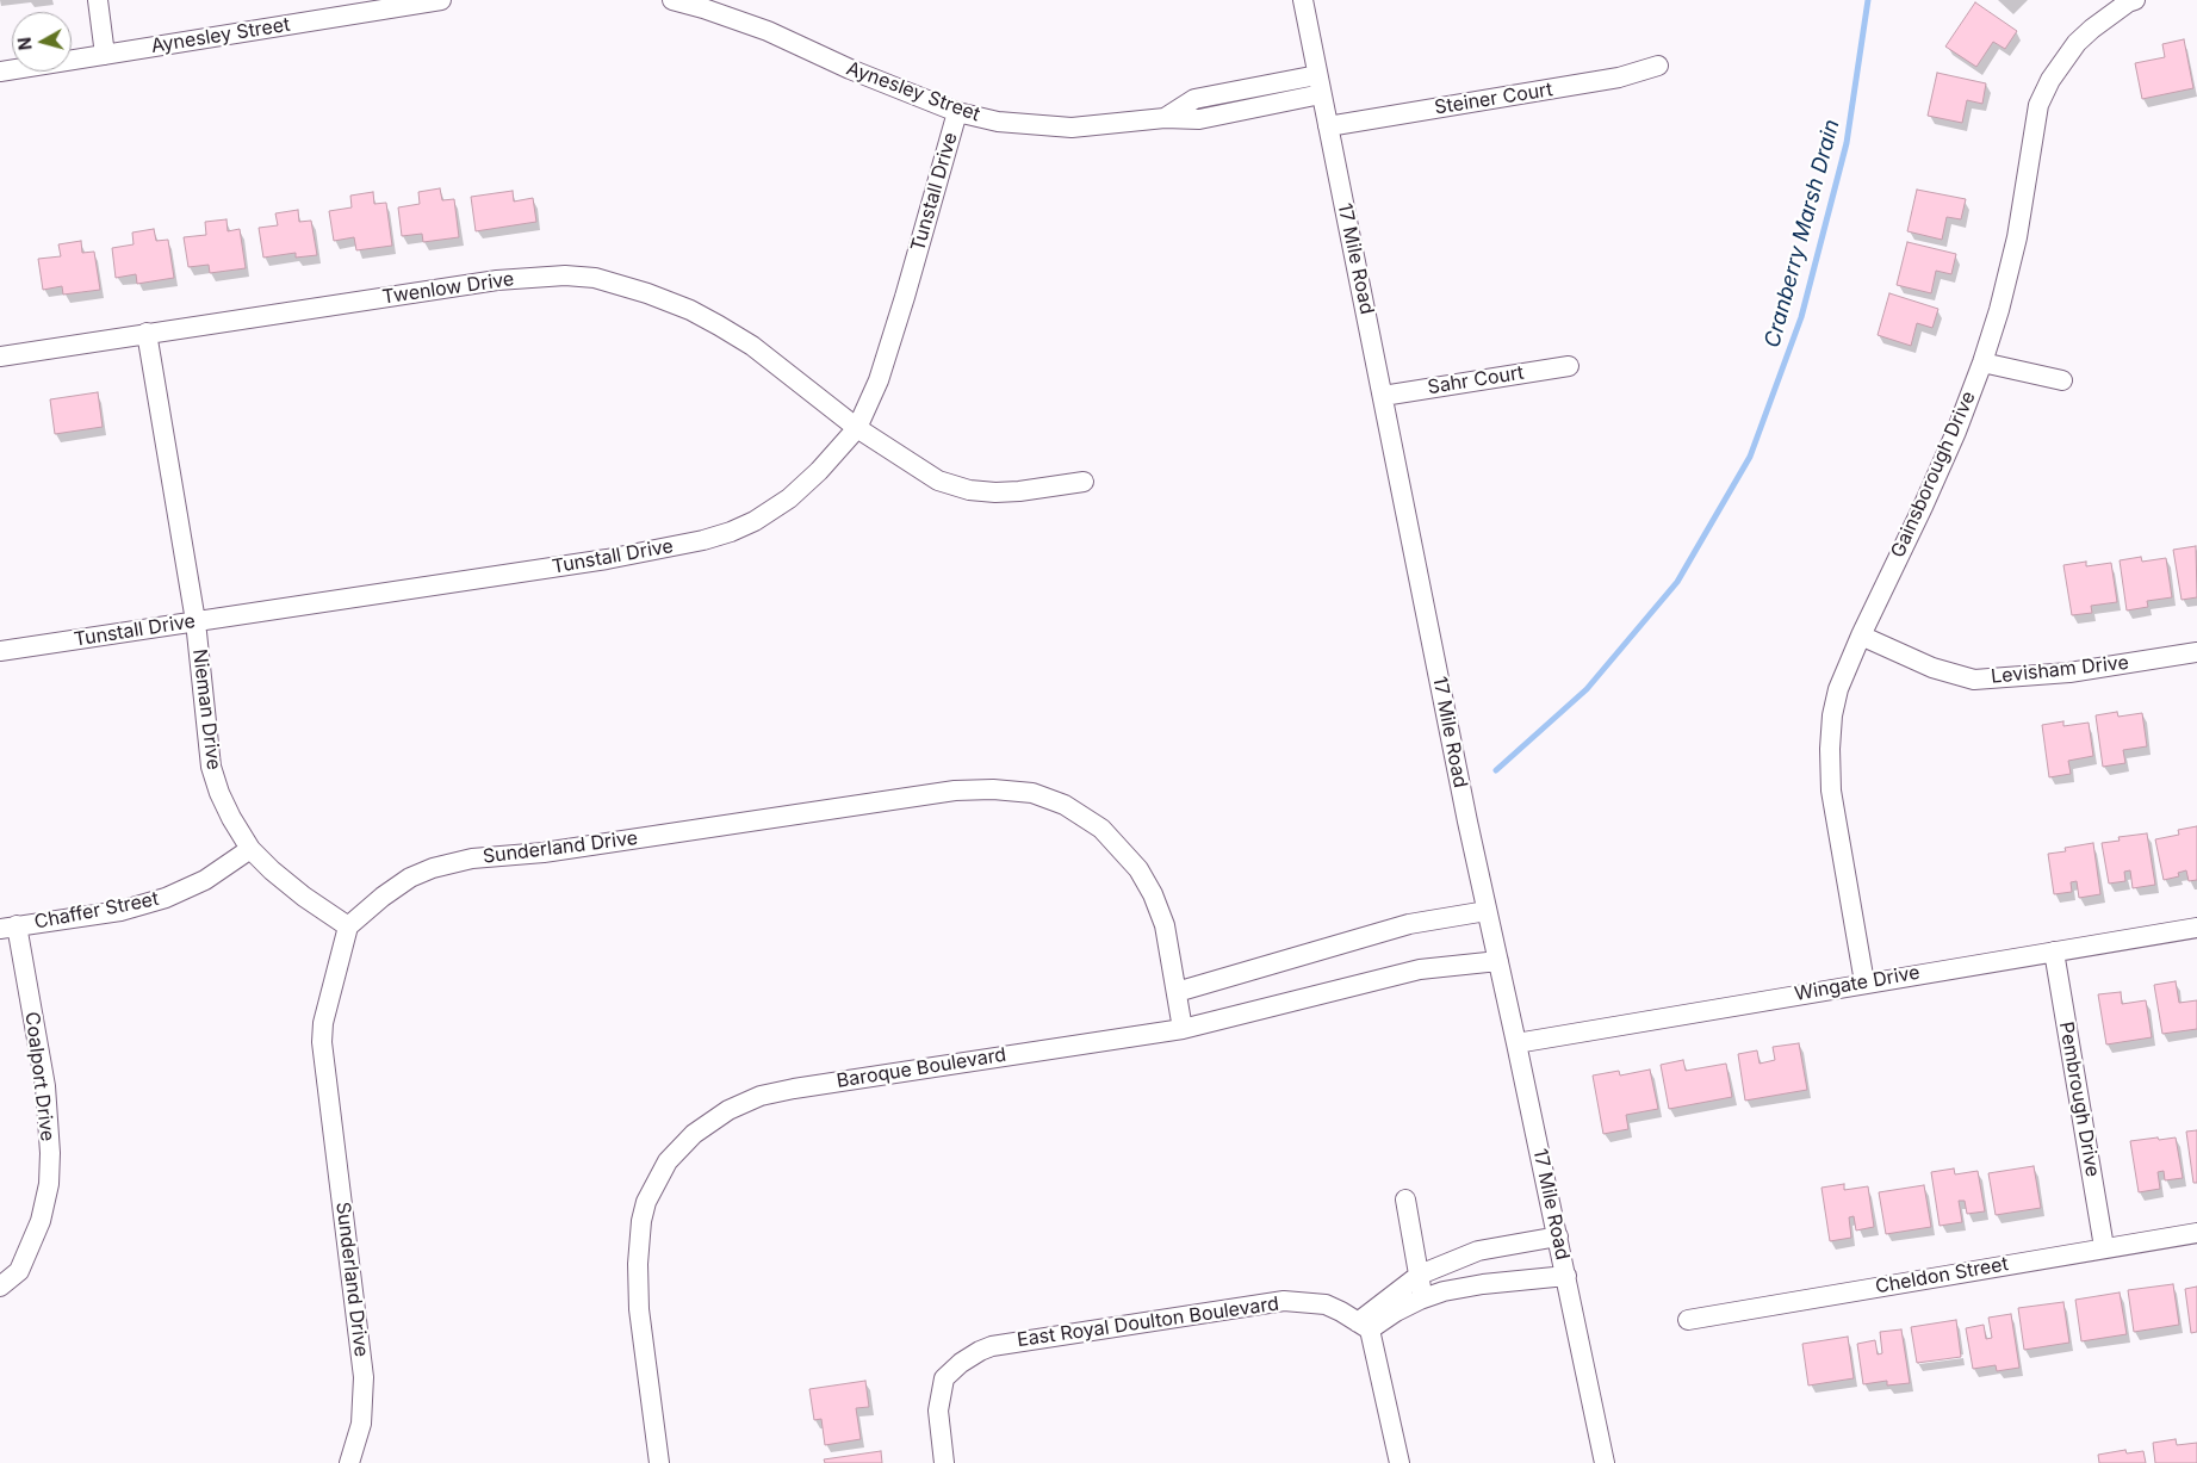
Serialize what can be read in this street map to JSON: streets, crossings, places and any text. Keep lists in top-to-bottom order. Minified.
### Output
{"streets":{"street":["Aynesley Street","Steiner Court","Tunstall Drive","17 Mile Road","Twenlow Drive","Sahr Court","Gainsborough Drive","Levisham Drive","Nieman Drive","Sunderland Drive","Chaffer Street","Wingate Drive","Baroque Boulevard","Coalport Drive","Pembrough Drive","Cheldon Street","East Royal Doulton Boulevard"]},"crossings":[["Aynesley Street","Tunstall Drive"],["Aynesley Street","17 Mile Road"],["Steiner Court","17 Mile Road"],["Tunstall Drive","Twenlow Drive"],["Tunstall Drive","Nieman Drive"],["17 Mile Road","Sahr Court"],["17 Mile Road","Wingate Drive"],["17 Mile Road","Baroque Boulevard"],["Twenlow Drive","Nieman Drive"],["Gainsborough Drive","Levisham Drive"],["Gainsborough Drive","Wingate Drive"],["Nieman Drive","Sunderland Drive"],["Nieman Drive","Chaffer Street"],["Sunderland Drive","Baroque Boulevard"],["Chaffer Street","Coalport Drive"],["Wingate Drive","Pembrough Drive"],["Pembrough Drive","Cheldon Street"]],"water":["Cranberry Marsh Drain"],"north":"left"}
